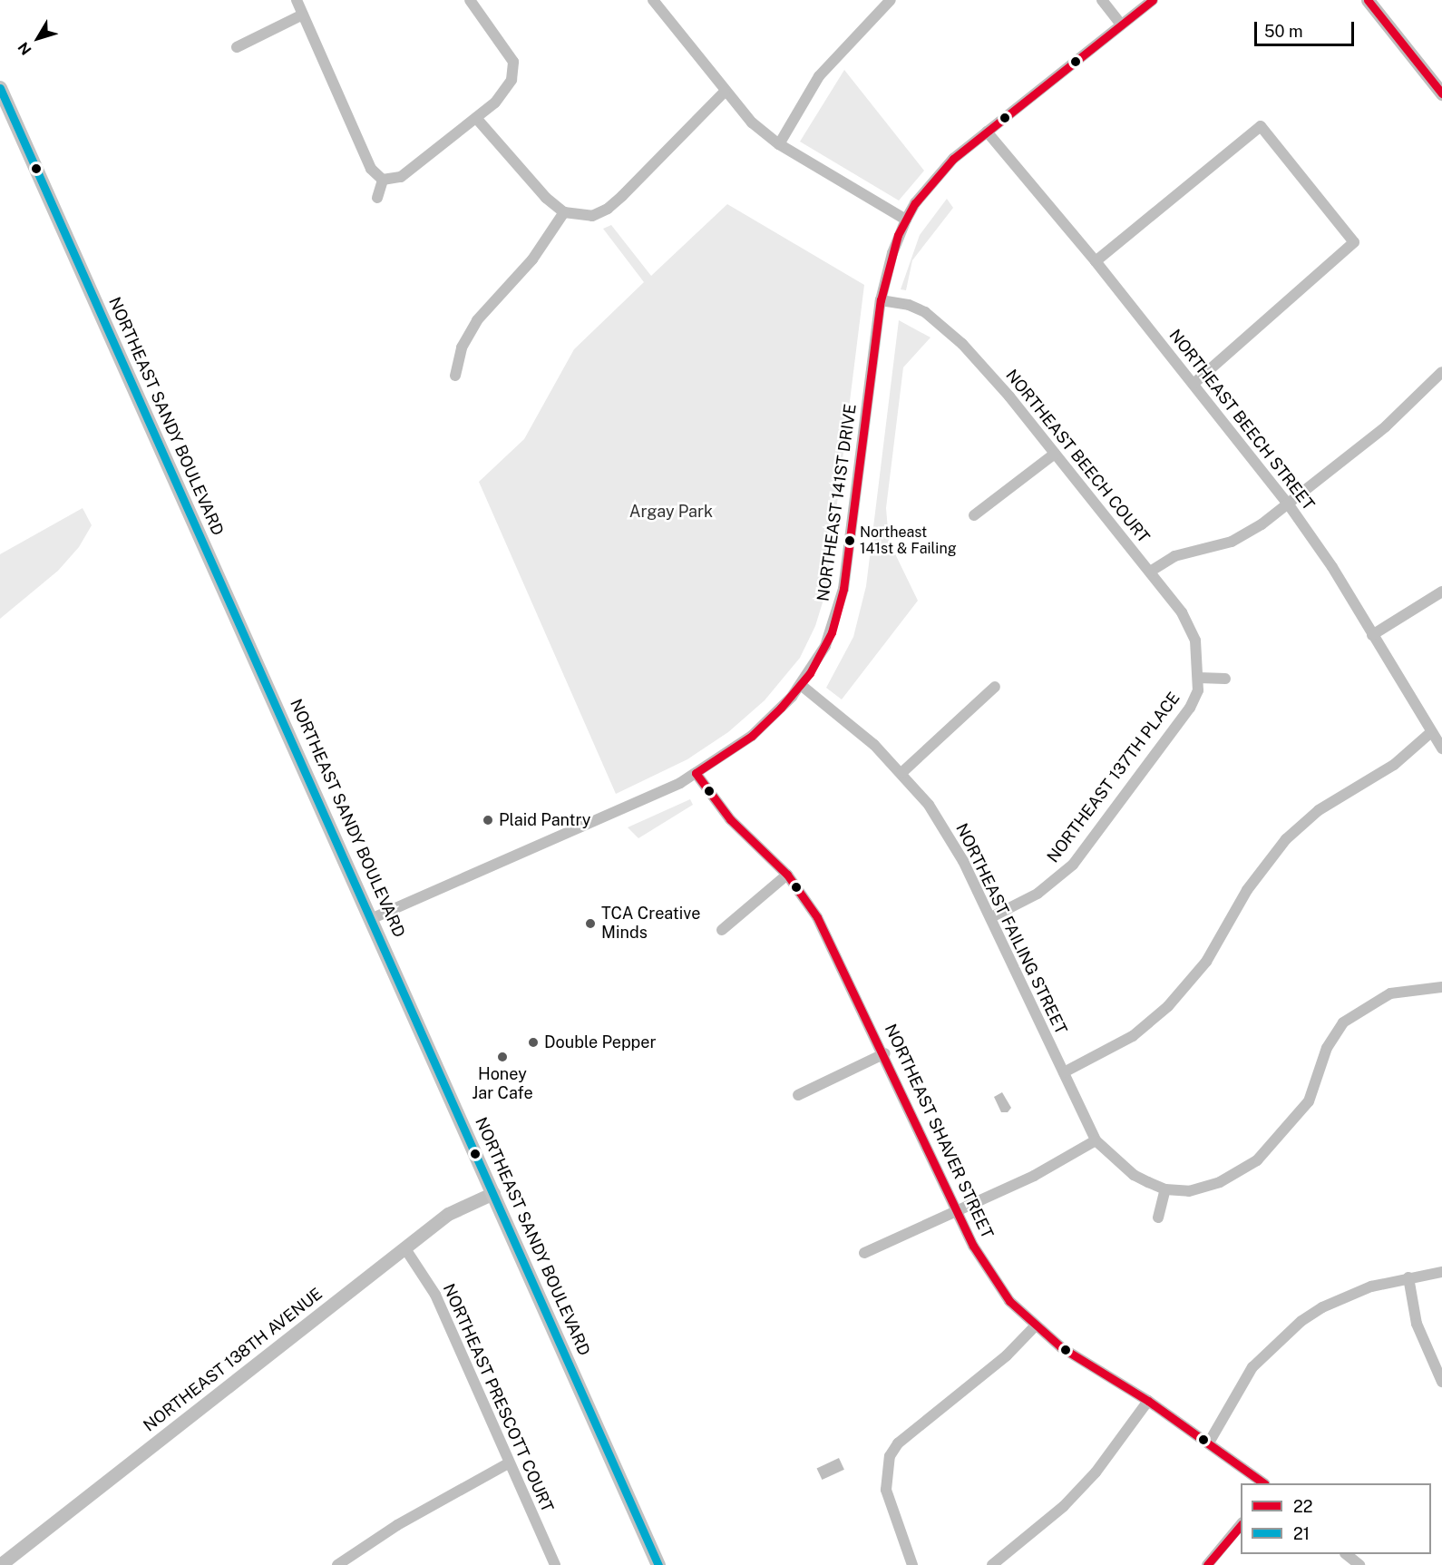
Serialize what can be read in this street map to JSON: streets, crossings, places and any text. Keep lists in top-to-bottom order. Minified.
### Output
{"streets":{"main road":["NORTHEAST SANDY BOULEVARD"],"street":["NORTHEAST BEECH STREET","NORTHEAST BEECH COURT","NORTHEAST 141ST DRIVE","NORTHEAST 137TH PLACE","NORTHEAST FAILING STREET","NORTHEAST SHAVER STREET","NORTHEAST 138TH AVENUE","NORTHEAST PRESCOTT COURT"]},"crossings":[["NORTHEAST SANDY BOULEVARD","NORTHEAST 141ST DRIVE"],["NORTHEAST SANDY BOULEVARD","NORTHEAST 138TH AVENUE"],["NORTHEAST BEECH STREET","NORTHEAST 141ST DRIVE"],["NORTHEAST BEECH COURT","NORTHEAST 141ST DRIVE"],["NORTHEAST BEECH COURT","NORTHEAST 137TH PLACE"],["NORTHEAST 141ST DRIVE","NORTHEAST FAILING STREET"],["NORTHEAST 141ST DRIVE","NORTHEAST SHAVER STREET"],["NORTHEAST 137TH PLACE","NORTHEAST FAILING STREET"],["NORTHEAST 138TH AVENUE","NORTHEAST PRESCOTT COURT"]],"parks":["Argay Park"],"places":["Northeast 141st & Failing","Plaid Pantry","TCA Creative Minds","Double Pepper","Honey Jar Cafe"],"lines":["transit line 22","transit line 21"],"legend":["22","21"],"scale_bar":"50 m","north":"bottom left"}
